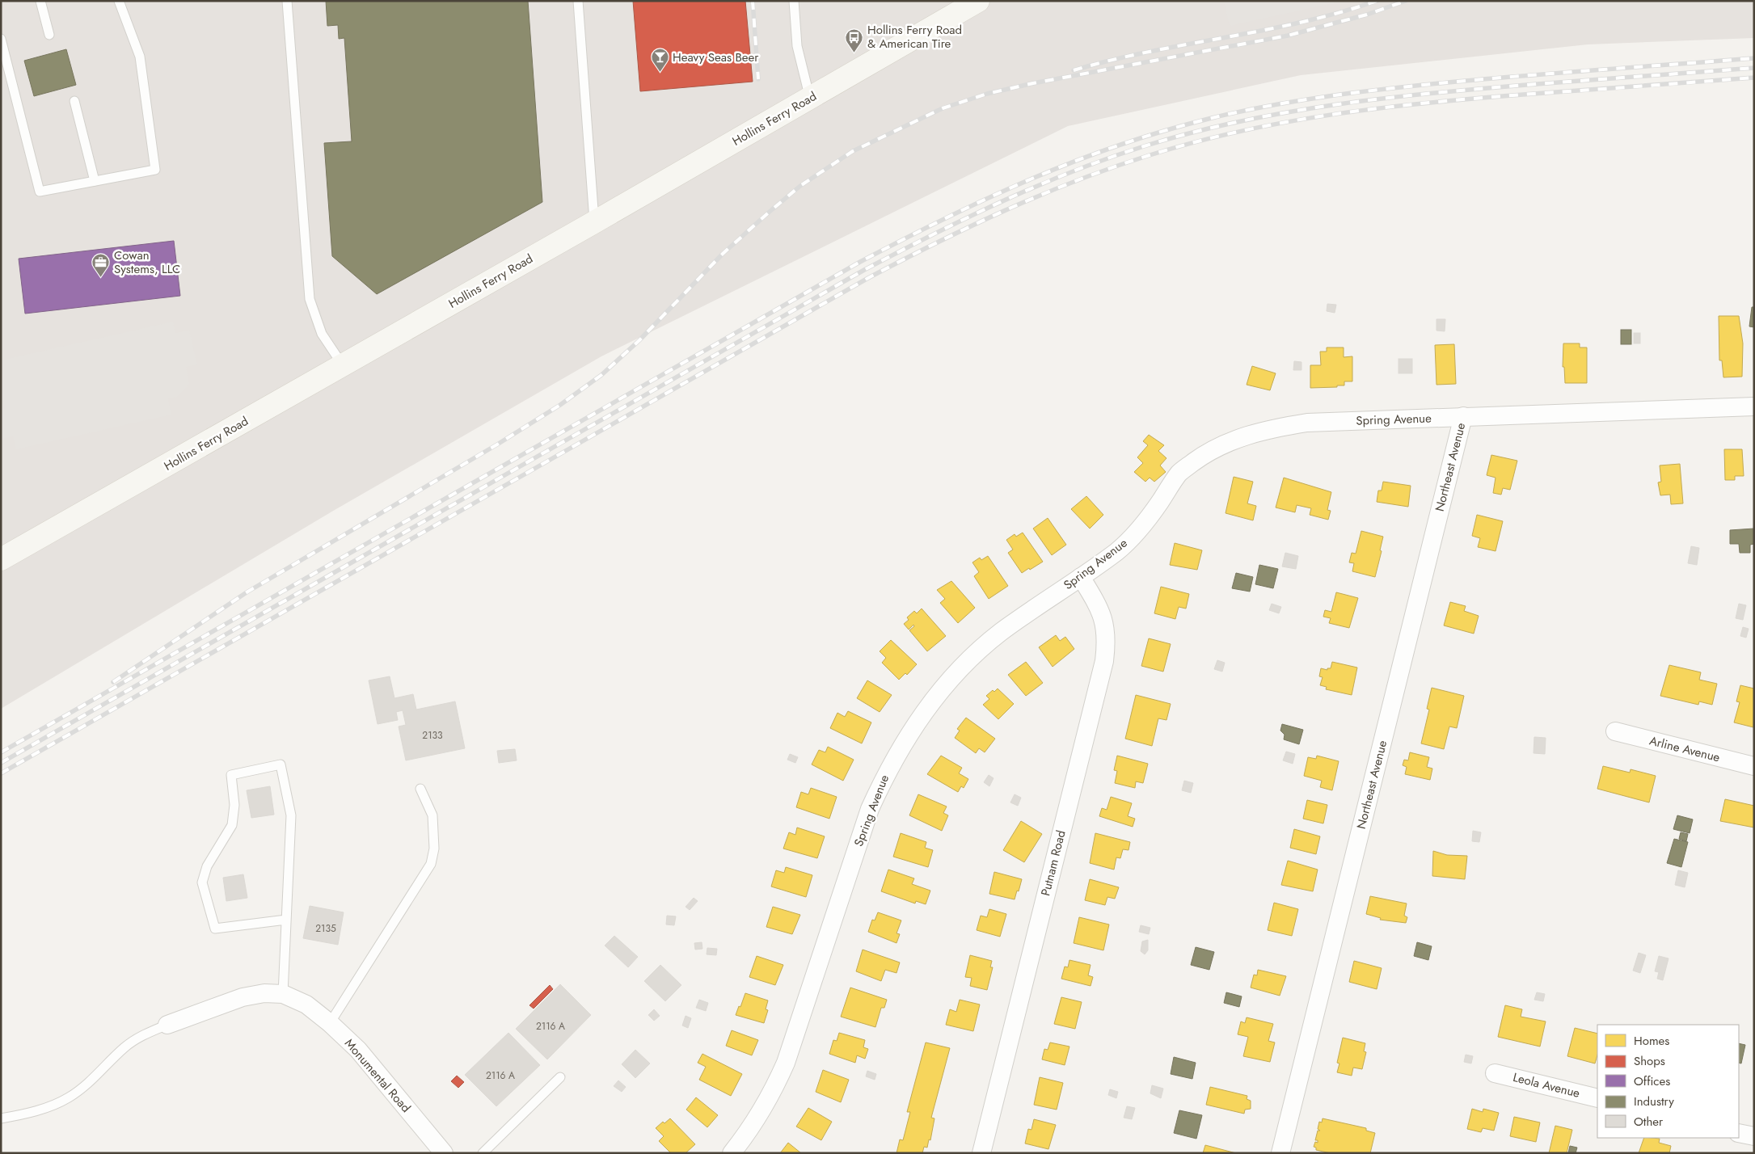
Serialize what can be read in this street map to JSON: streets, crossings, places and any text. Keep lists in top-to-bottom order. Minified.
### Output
{"streets":{"street":["Hollins Ferry Road","Spring Avenue","Northeast Avenue","Arline Avenue","Putnam Road","Monumental Road","Leola Avenue"]},"crossings":[["Spring Avenue","Northeast Avenue"],["Spring Avenue","Putnam Road"]],"places":{"bus stop":["Hollins Ferry Road & American Tire"],"bar":["Heavy Seas Beer"],"office":["Cowan Systems, LLC"]},"house_numbers":["2133","2135","2116 A","2116 A"],"legend":["Homes","Shops","Offices","Industry","Other"]}
